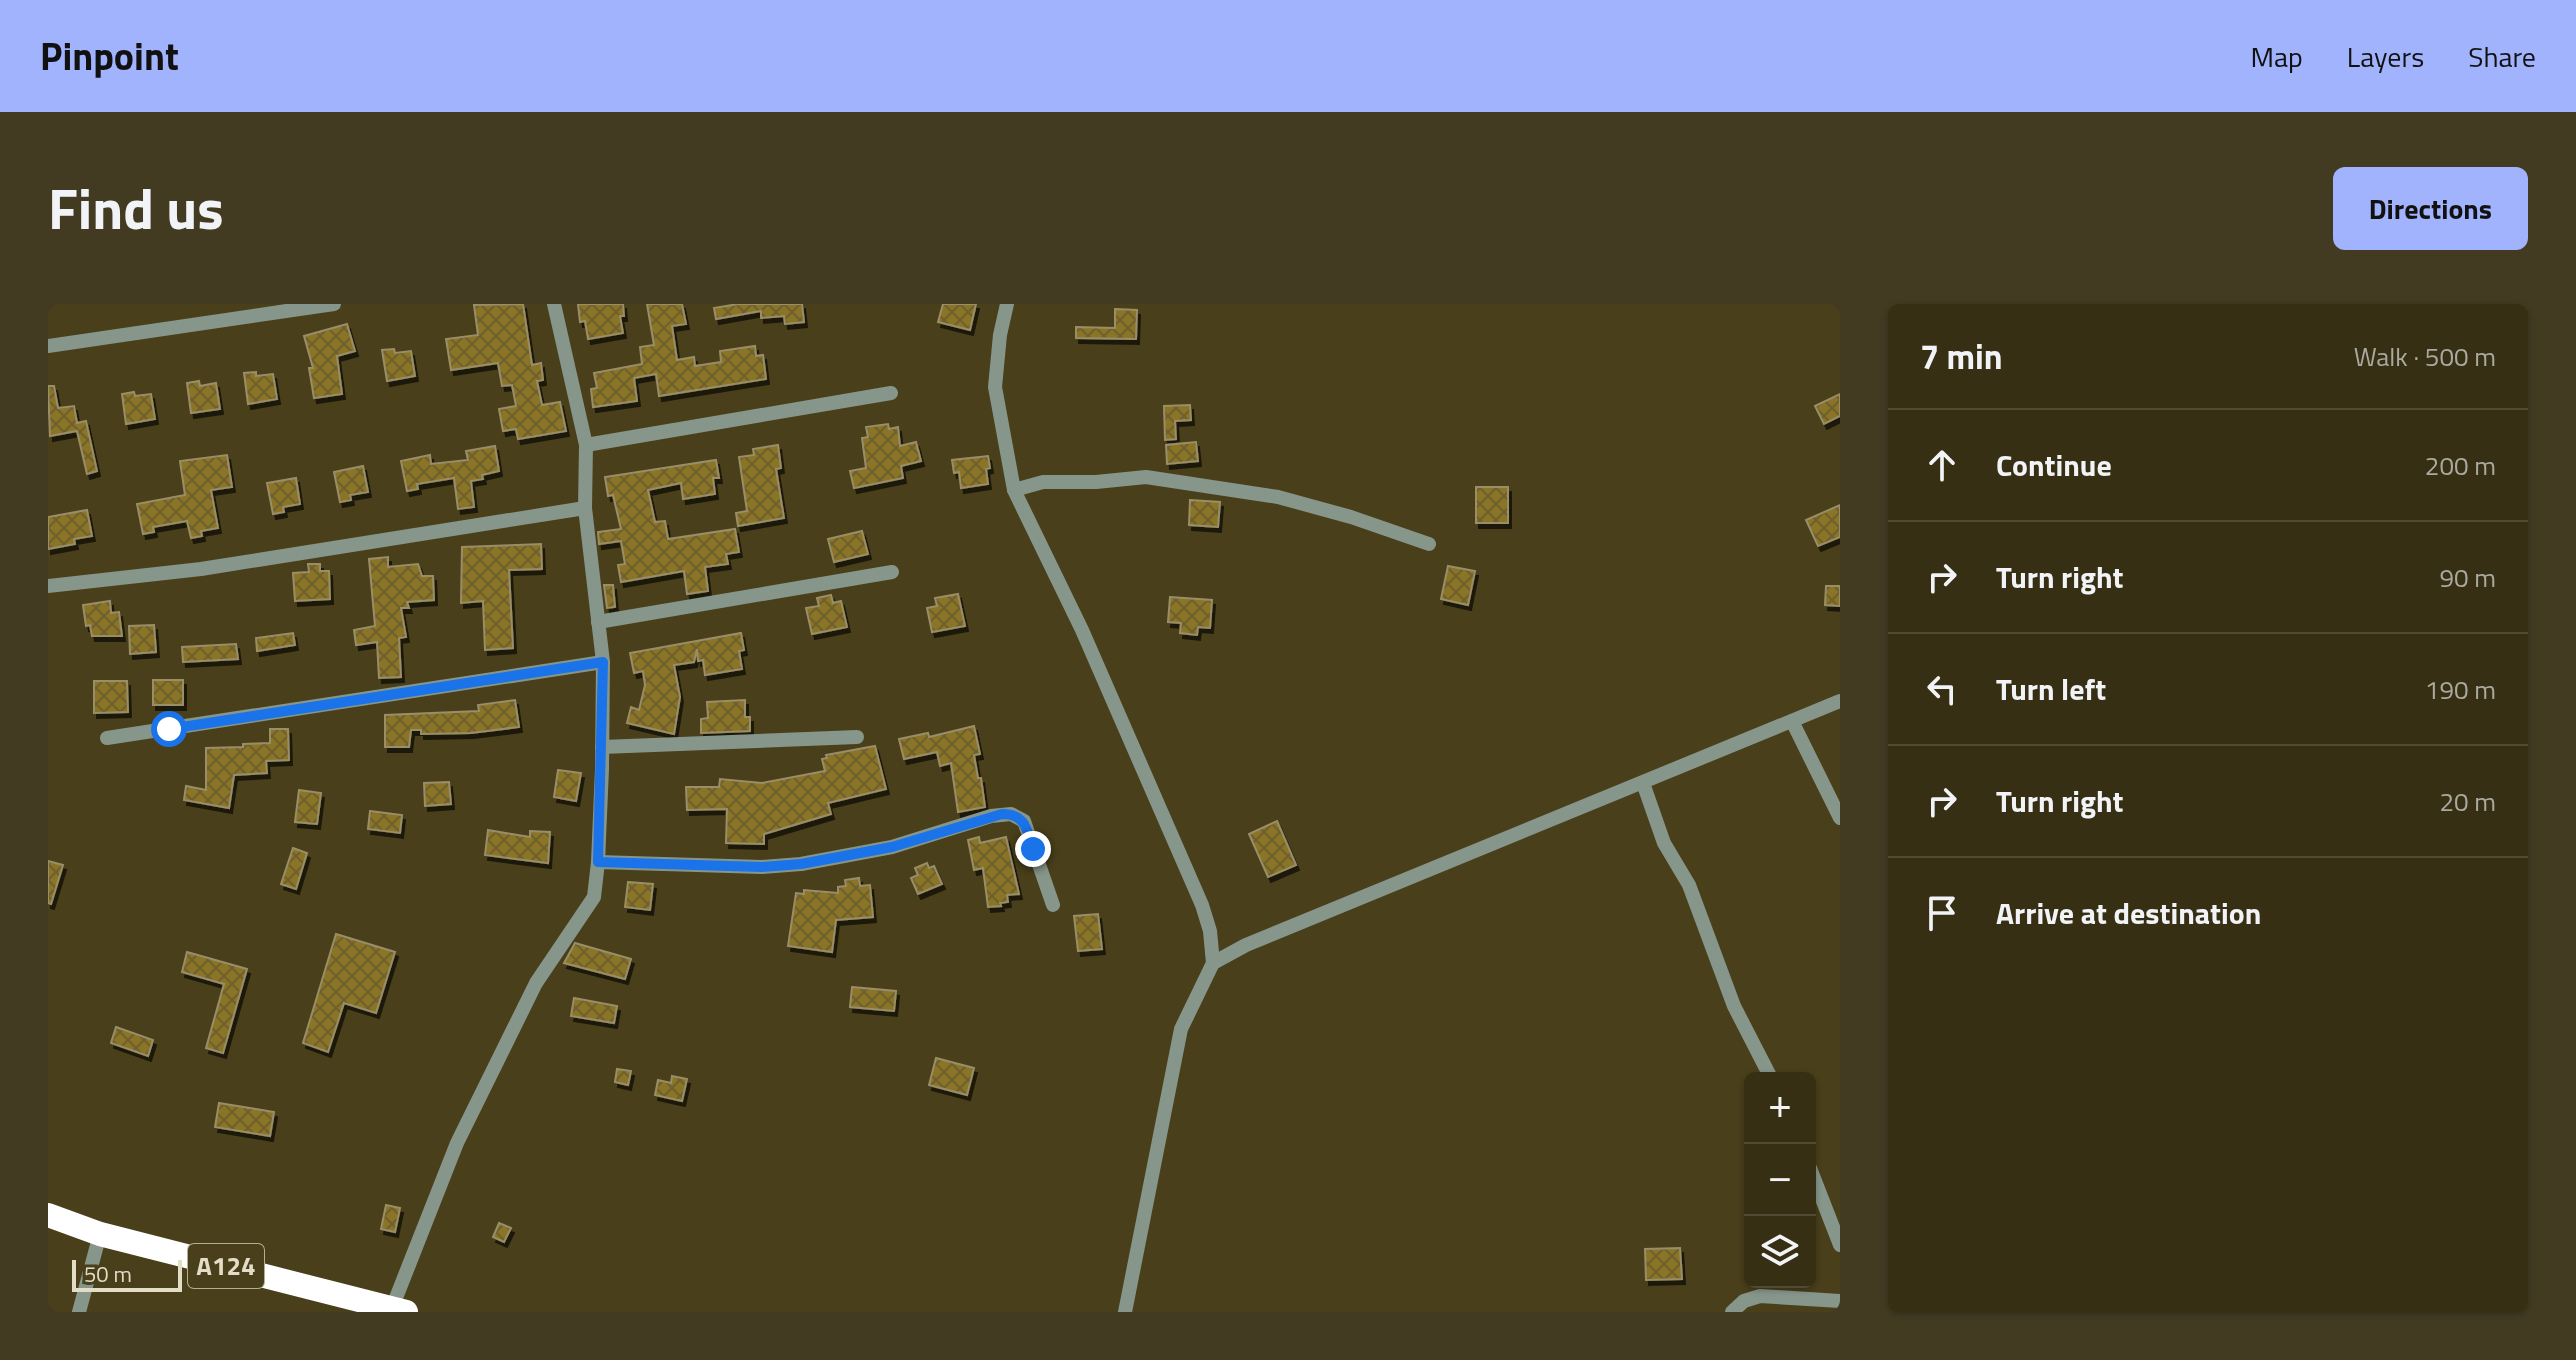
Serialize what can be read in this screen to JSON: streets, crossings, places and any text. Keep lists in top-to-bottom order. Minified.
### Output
{"streets":{"highway":["A124"]},"scale_bar":"50 m","page":{"header":"Pinpoint","nav":["Map","Layers","Share"],"title":"Find us","buttons":"Directions","heading":["7 min","Walk · 500 m"],"list":[["Continue","200 m"],["Turn right","90 m"],["Turn left","190 m"],["Turn right","20 m"],"Arrive at destination"],"map_buttons":["+","−"],"scale":"50 m"}}
